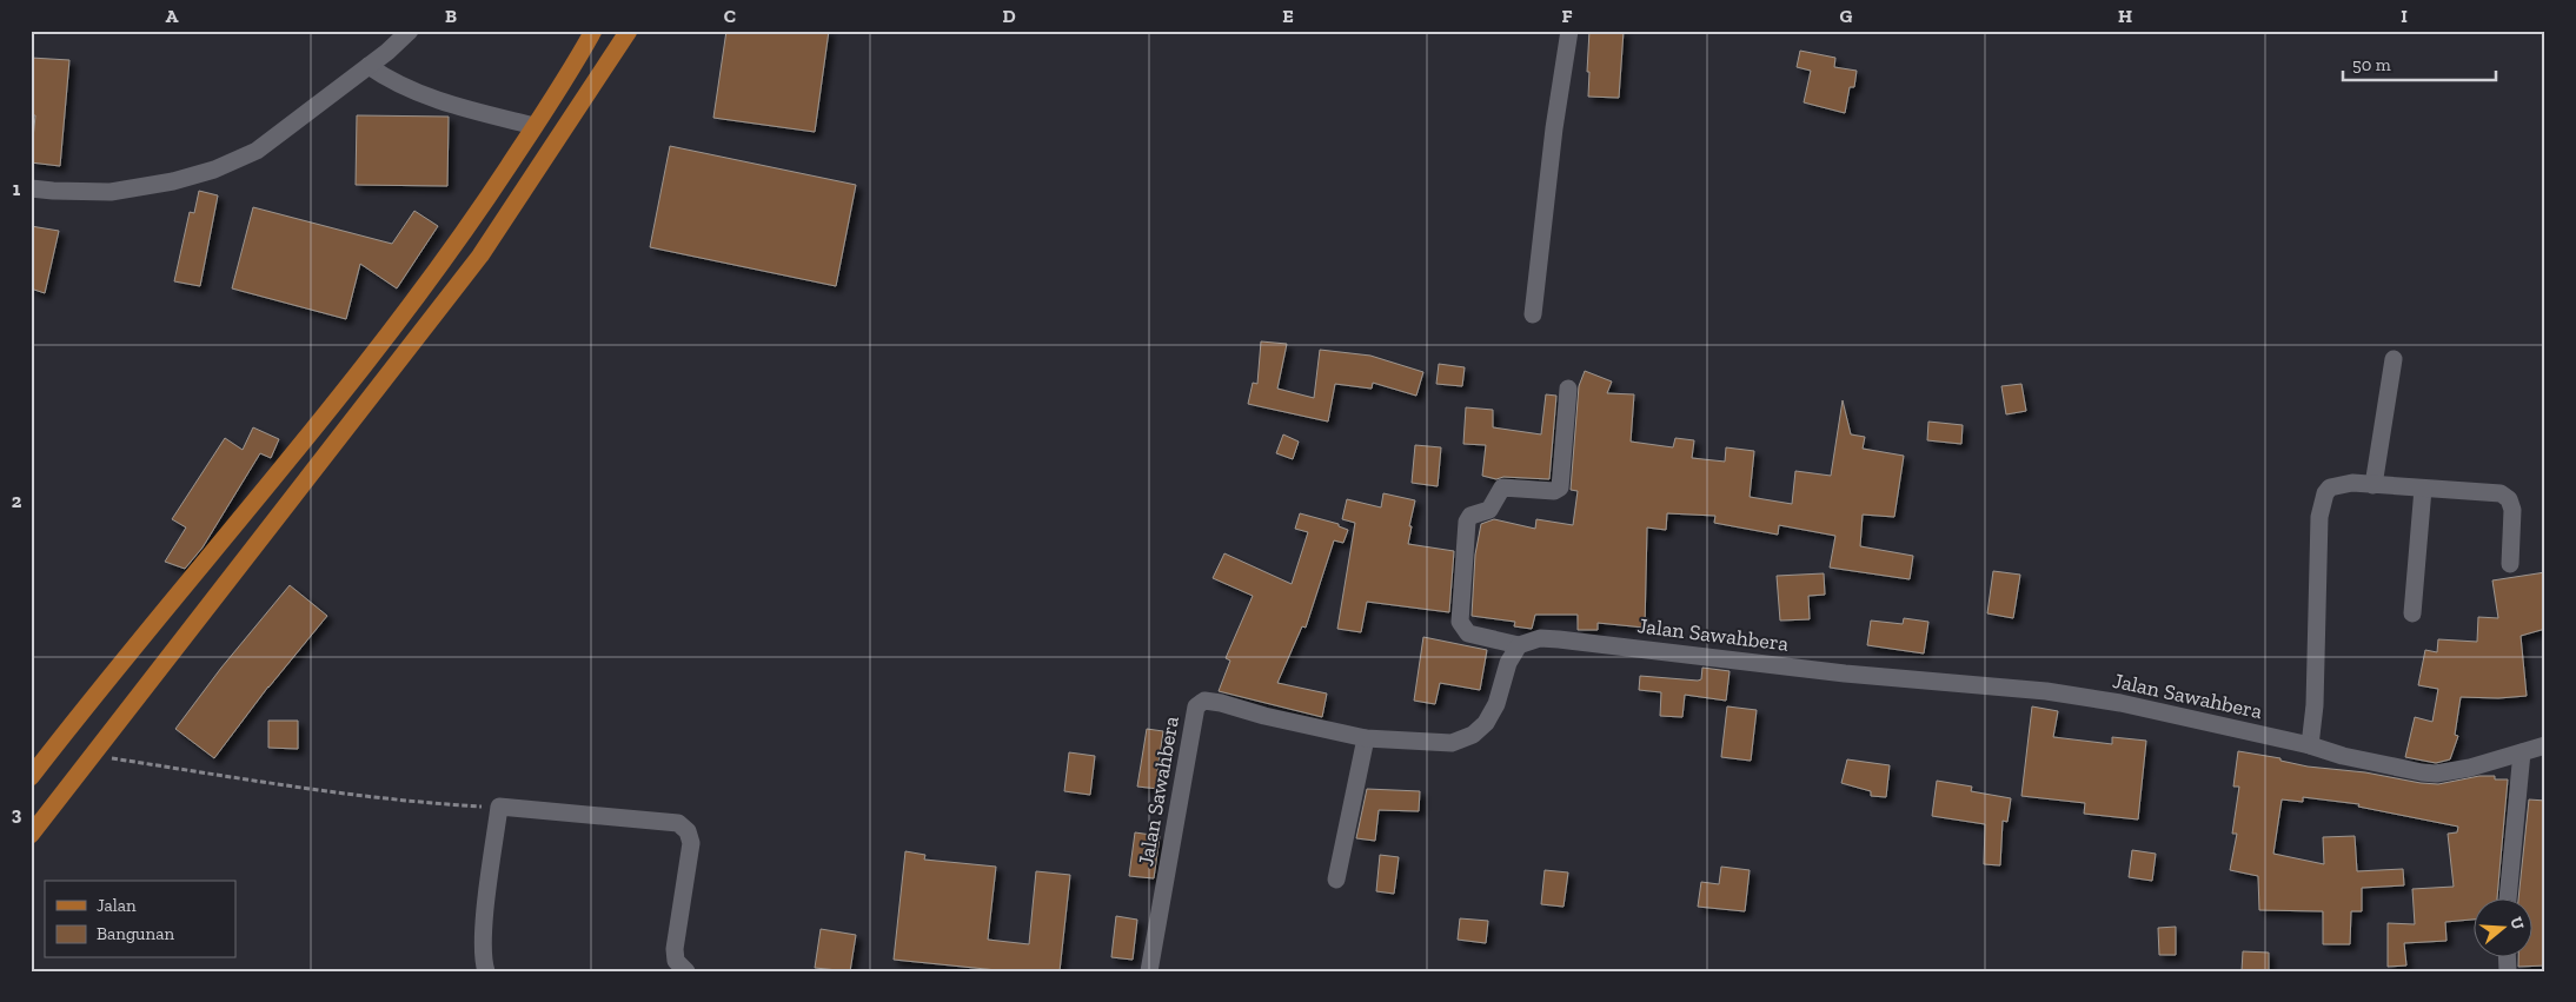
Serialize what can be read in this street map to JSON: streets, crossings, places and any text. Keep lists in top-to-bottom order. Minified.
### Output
{"streets":{"street":["Jalan Sawahbera"]},"legend":["Jalan","Bangunan"],"scale_bar":"50 m","north":"right","grid":{"columns":["A","B","C","D","E","F","G","H","I"],"rows":["1","2","3"]}}
